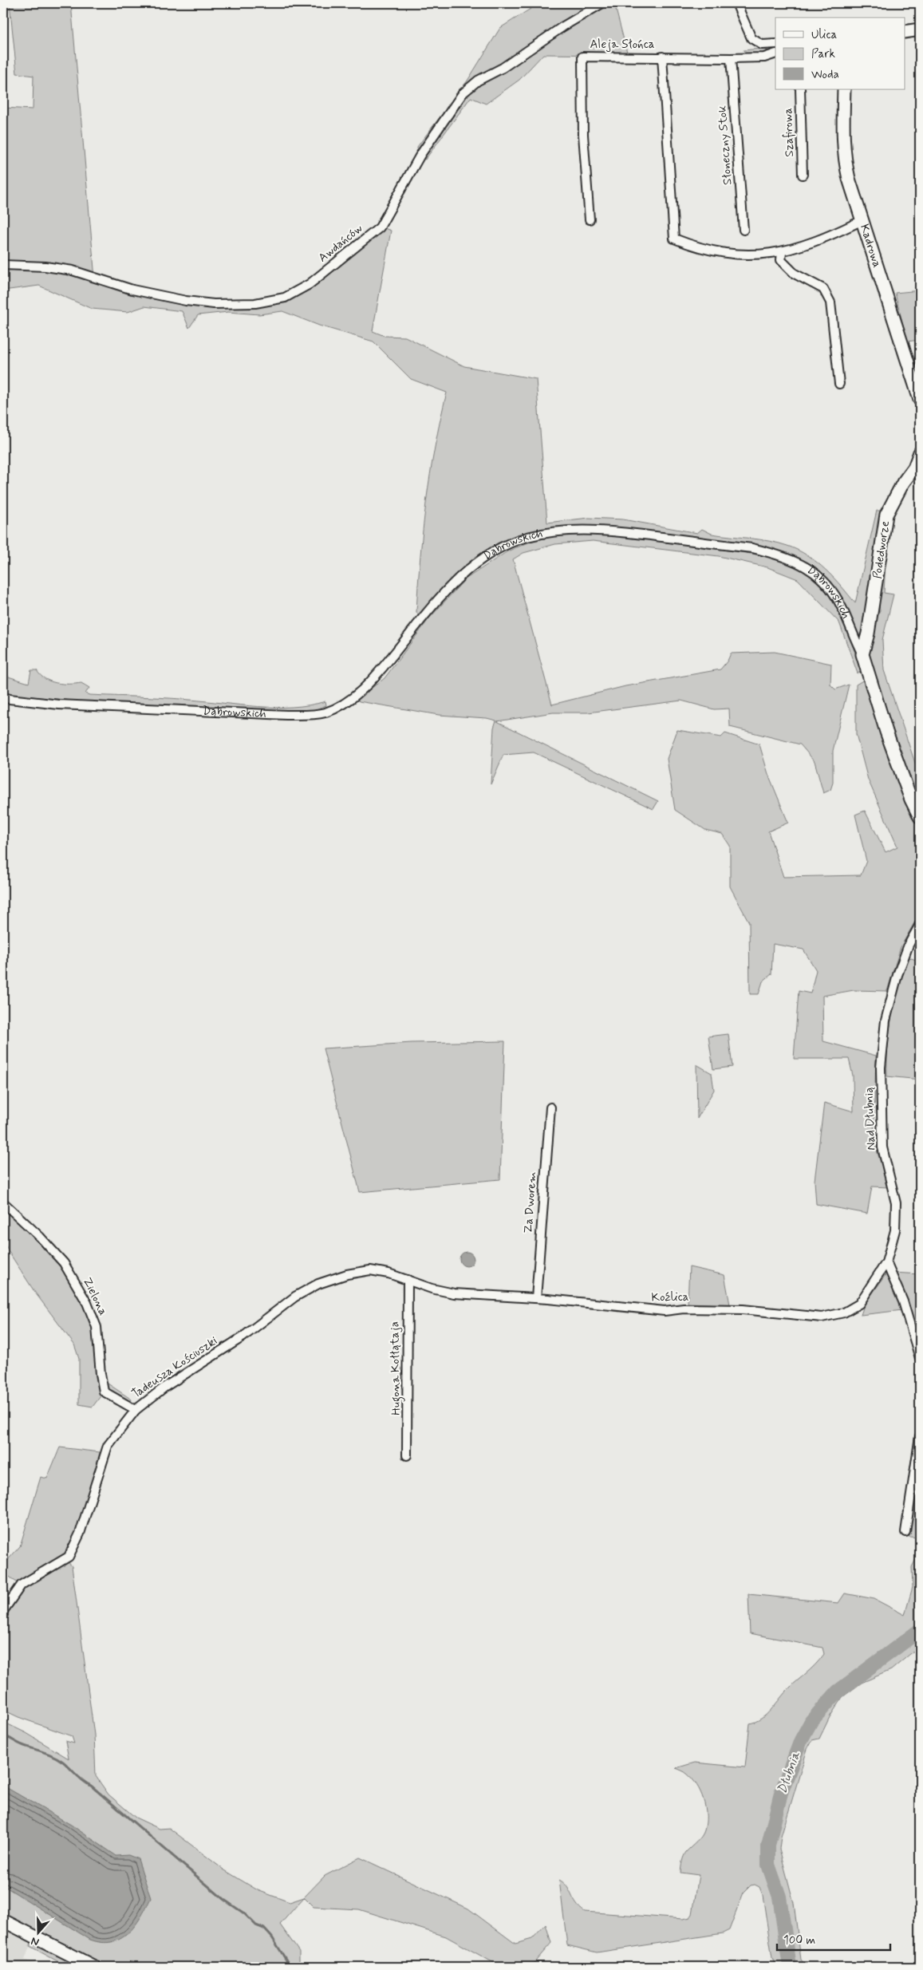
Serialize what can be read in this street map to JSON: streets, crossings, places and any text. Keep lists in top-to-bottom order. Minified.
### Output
{"streets":{"street":["Aleja Słońca","Szafirowa","Słoneczny Stok","Awdańców","Kadrowa","Dąbrowskich","Podedworze","Nad Dłubnią","Za Dworem","Zielona","Koźlica","Tadeusza Kościuszki","Hugona Kołłątaja"]},"crossings":[["Aleja Słońca","Słoneczny Stok"],["Dąbrowskich","Podedworze"],["Nad Dłubnią","Koźlica"],["Za Dworem","Koźlica"],["Zielona","Tadeusza Kościuszki"],["Koźlica","Tadeusza Kościuszki"],["Koźlica","Hugona Kołłątaja"],["Tadeusza Kościuszki","Hugona Kołłątaja"]],"water":["Dłubnia"],"legend":["Ulica","Park","Woda"],"scale_bar":"100 m","north":"bottom"}
